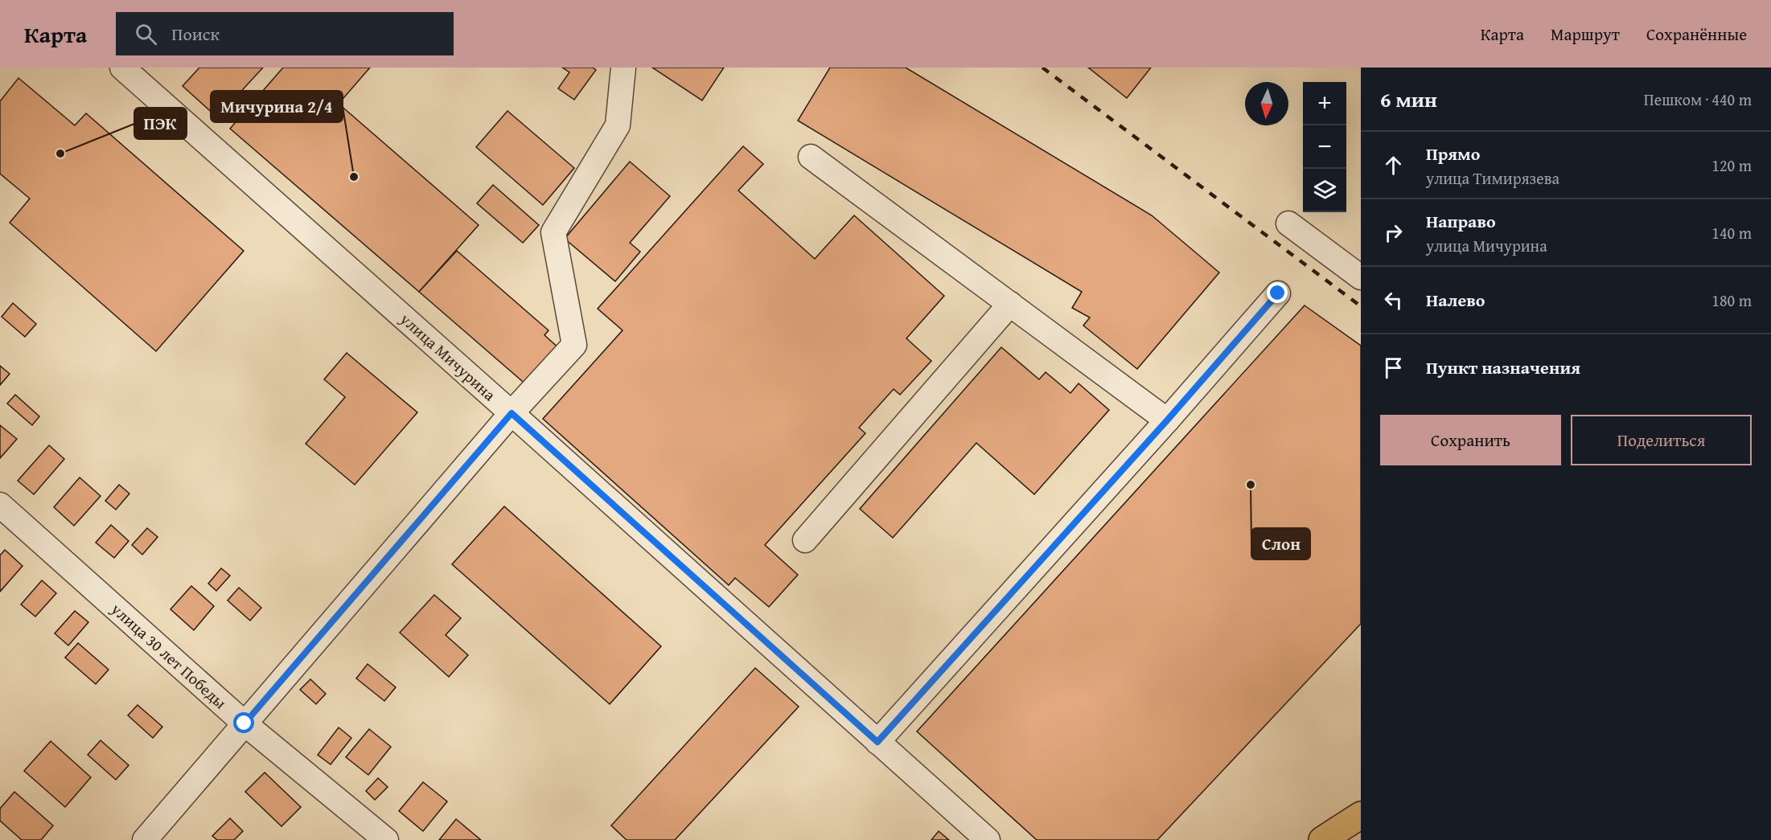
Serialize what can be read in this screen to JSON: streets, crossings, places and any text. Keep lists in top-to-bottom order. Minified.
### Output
{"streets":{"street":["улица Мичурина","улица 30 лет Победы"]},"places":["ПЭК","Мичурина 2/4","Слон"],"north":"bottom","page":{"header":"Карта","search":"Поиск","nav":["Карта","Маршрут","Сохранённые"],"heading":["6 мин","Пешком · 440 m"],"map_buttons":["+","−"],"list":[["Прямо","улица Тимирязева","120 m"],["Направо","улица Мичурина","140 m"],["Налево","180 m"],"Пункт назначения"],"buttons":["Сохранить","Поделиться"]}}
